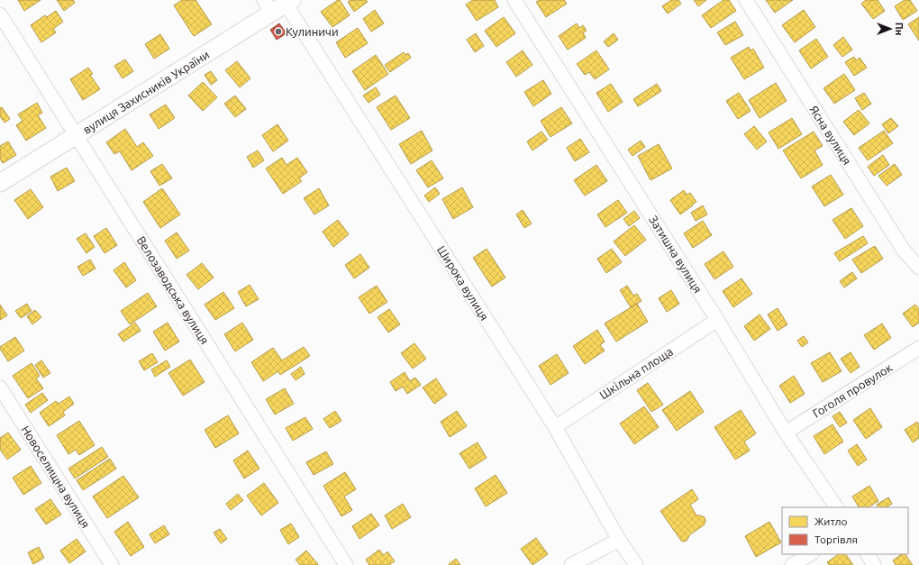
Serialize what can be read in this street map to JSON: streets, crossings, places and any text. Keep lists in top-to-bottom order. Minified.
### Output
{"streets":{"street":["вулиця Захисників України","Ясна вулиця","Затишна вулиця","Широка вулиця","Велозаводська вулиця","Шкільна площа","Гоголя провулок","Новоселищна вулиця"]},"crossings":[["вулиця Захисників України","Широка вулиця"],["вулиця Захисників України","Велозаводська вулиця"],["Затишна вулиця","Шкільна площа"],["Затишна вулиця","Гоголя провулок"],["Широка вулиця","Шкільна площа"]],"places":["Кулиничи"],"legend":["Житло","Торгівля"],"north":"right"}
